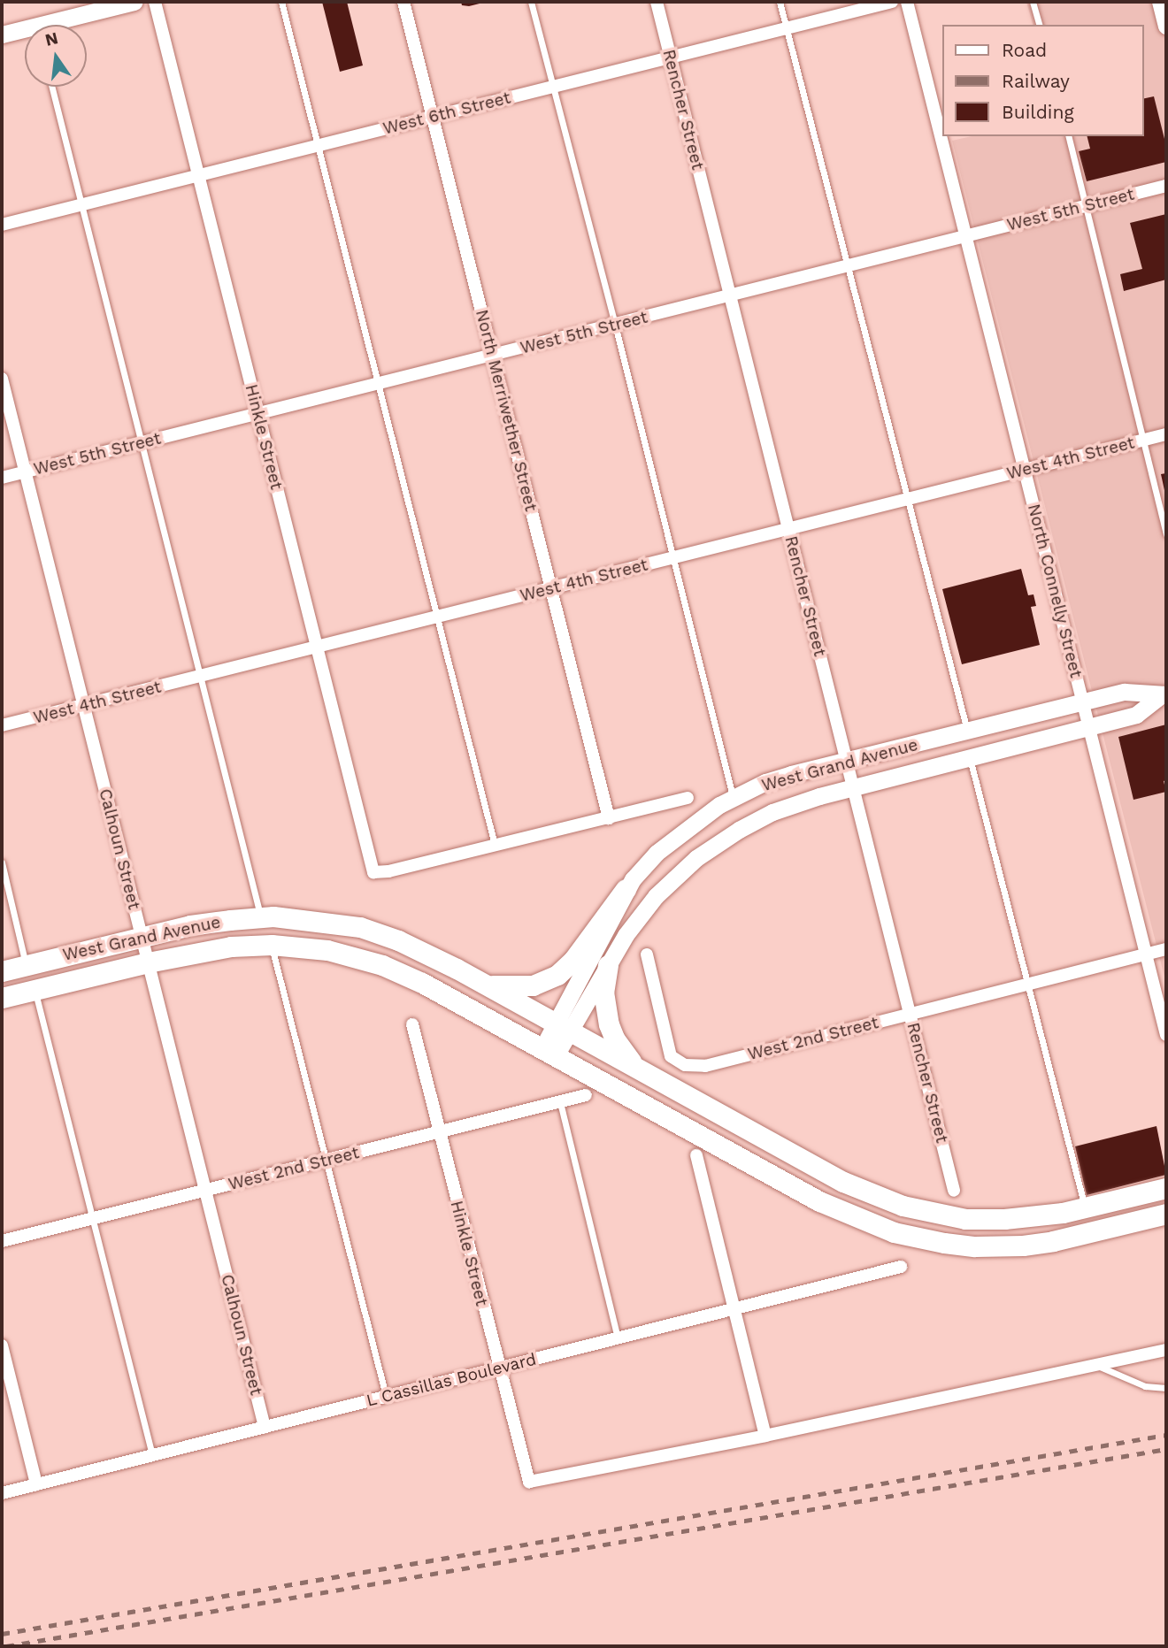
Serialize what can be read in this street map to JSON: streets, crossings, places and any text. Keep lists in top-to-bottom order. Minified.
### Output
{"streets":{"highway":["West Grand Avenue"],"street":["Rencher Street","West 6th Street","West 5th Street","North Merriwether Street","Hinkle Street","West 4th Street","North Connelly Street","Calhoun Street","West 2nd Street","L Cassillas Boulevard"]},"crossings":[["Rencher Street","West 6th Street"],["Rencher Street","West 5th Street"],["Rencher Street","West 4th Street"],["Rencher Street","West Grand Avenue"],["Rencher Street","West 2nd Street"],["West 6th Street","North Merriwether Street"],["West 6th Street","Hinkle Street"],["West 5th Street","North Merriwether Street"],["West 5th Street","Hinkle Street"],["West 5th Street","North Connelly Street"],["West 5th Street","Calhoun Street"],["North Merriwether Street","West 4th Street"],["Hinkle Street","West 4th Street"],["Hinkle Street","West 2nd Street"],["Hinkle Street","L Cassillas Boulevard"],["West 4th Street","North Connelly Street"],["West 4th Street","Calhoun Street"],["North Connelly Street","West Grand Avenue"],["North Connelly Street","West 2nd Street"],["West Grand Avenue","Calhoun Street"],["Calhoun Street","West 2nd Street"],["Calhoun Street","L Cassillas Boulevard"]],"legend":["Road","Railway","Building"],"north":"top"}
